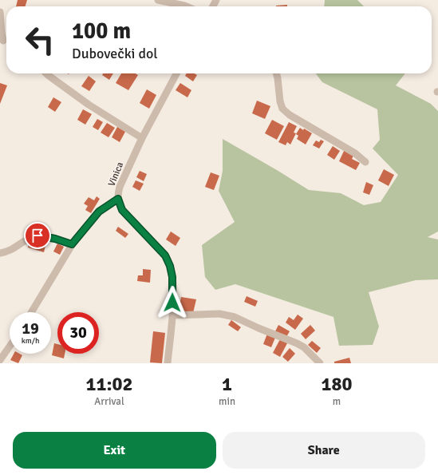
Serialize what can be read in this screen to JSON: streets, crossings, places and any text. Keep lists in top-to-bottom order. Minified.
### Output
{"streets":{"street":["Vinica"]},"page":{"turn":["100 m","Dubovečki dol"],"speed":"19 km/h","limit":"30","eta":["11:02","Arrival","1","min","180","m"],"buttons":["Exit","Share"]}}
